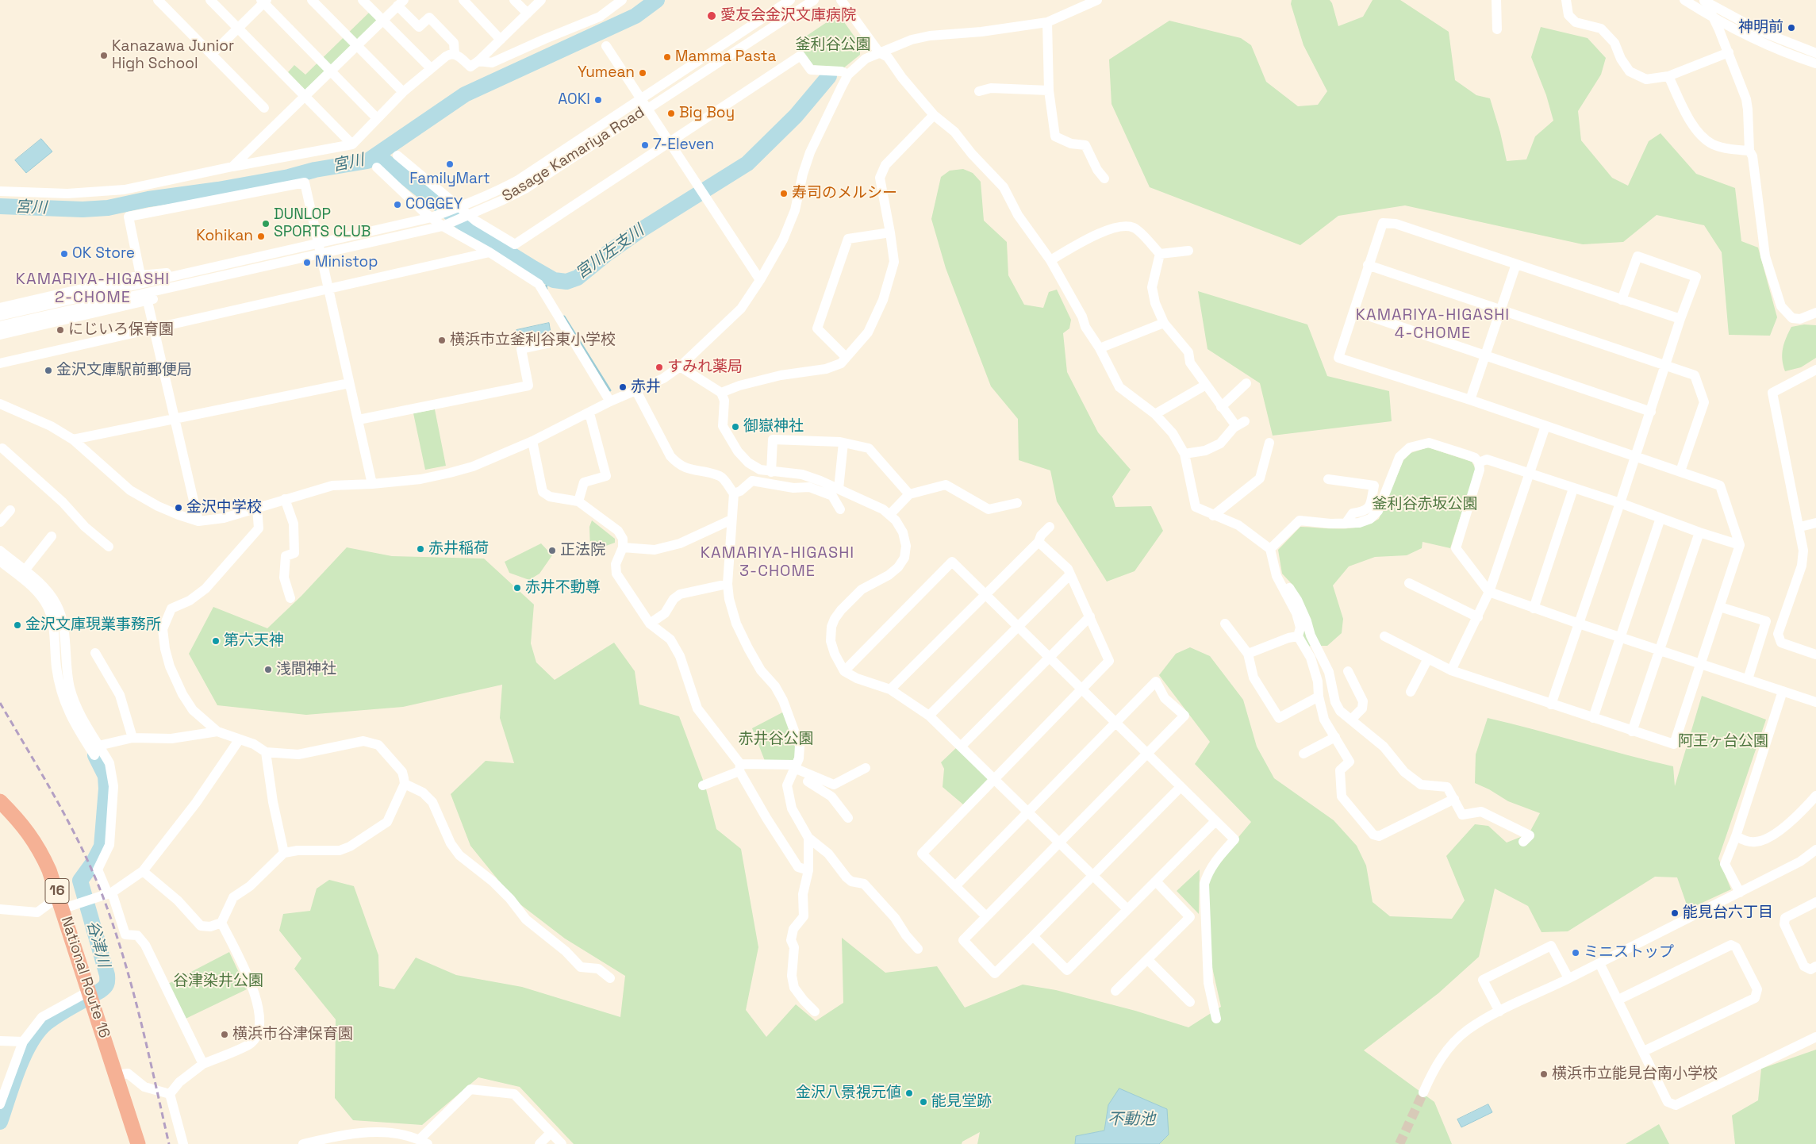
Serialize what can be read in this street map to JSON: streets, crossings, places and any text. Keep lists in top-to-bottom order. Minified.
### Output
{"streets":{"highway":["16","National Route 16"],"street":["Sasage Kamariya Road"]},"districts":["KAMARIYA-HIGASHI 2-CHOME","KAMARIYA-HIGASHI 4-CHOME","KAMARIYA-HIGASHI 3-CHOME"],"water":["宮川","宮川左支川","谷津川","不動池"],"parks":["釜利谷公園","釜利谷赤坂公園","赤井谷公園","阿王ヶ台公園","谷津染井公園"],"places":["愛友会金沢文庫病院","神明前","Kanazawa Junior High School","Mamma Pasta","Yumean","AOKI","Big Boy","7-Eleven","FamilyMart","寿司のメルシー","COGGEY","DUNLOP SPORTS CLUB","Kohikan","OK Store","Ministop","にじいろ保育園","横浜市立釜利谷東小学校","すみれ薬局","金沢文庫駅前郵便局","赤井","御嶽神社","金沢中学校","赤井稲荷","正法院","赤井不動尊","金沢文庫現業事務所","第六天神","浅間神社","能見台六丁目","ミニストップ","横浜市谷津保育園","横浜市立能見台南小学校","金沢八景視元値","能見堂跡"]}
